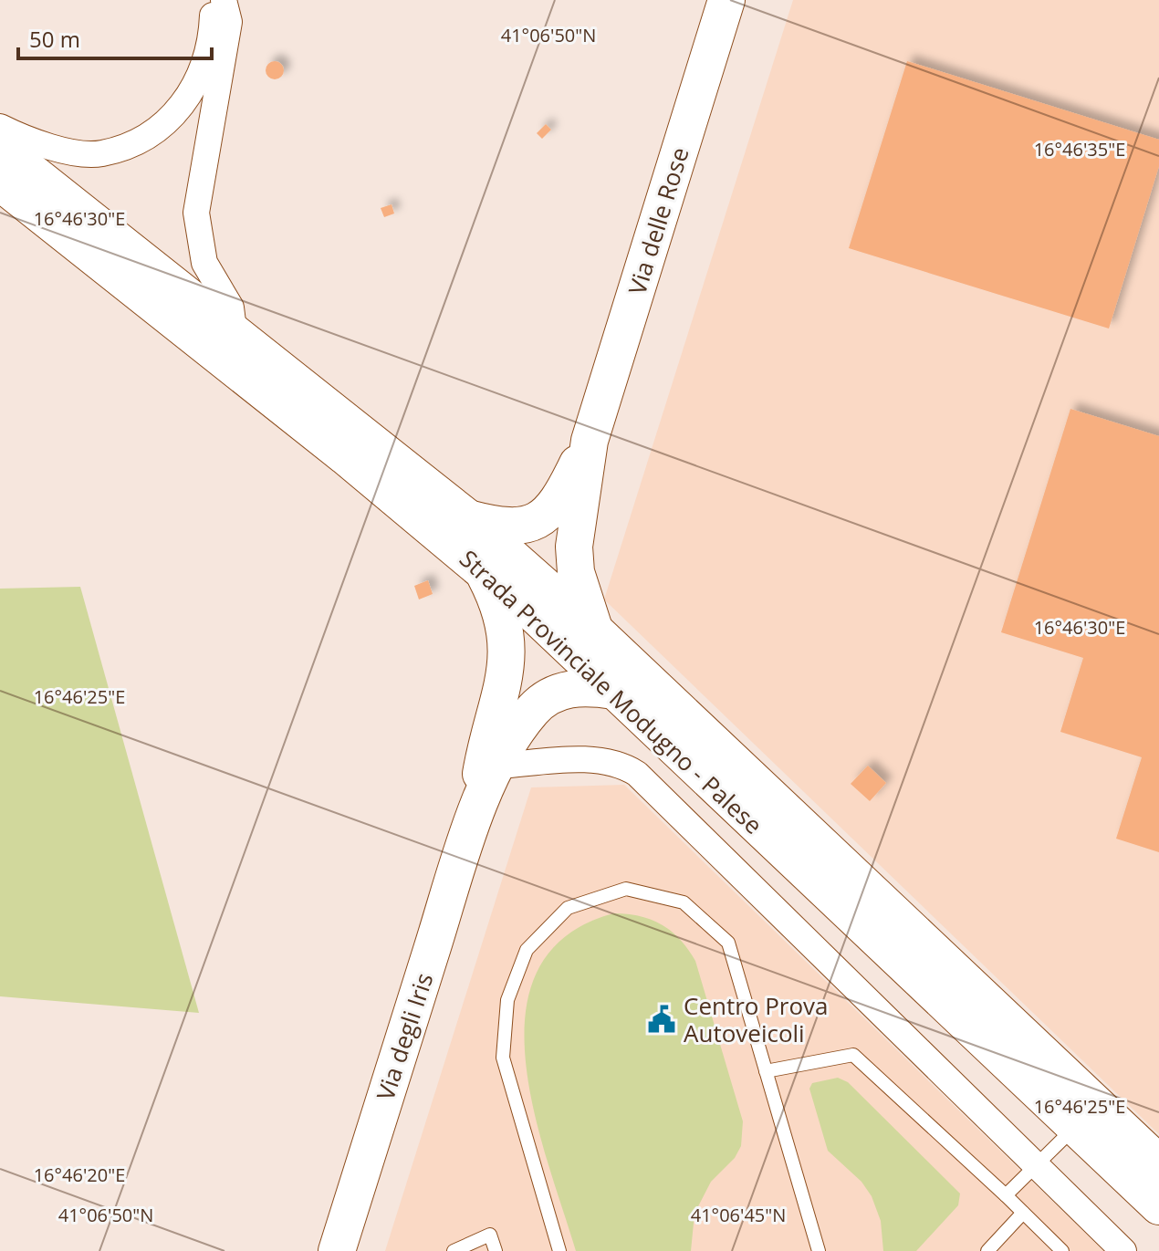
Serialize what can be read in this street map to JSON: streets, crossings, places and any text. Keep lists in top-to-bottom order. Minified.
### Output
{"streets":{"main road":["Via delle Rose","Strada Provinciale Modugno - Palese","Via degli Iris"]},"places":{"public building":["Centro Prova Autoveicoli"]},"scale_bar":"50 m","coordinates":["41°06'50\"N","16°46'35\"E","16°46'30\"E","16°46'25\"E","16°46'20\"E","41°06'45\"N"]}
